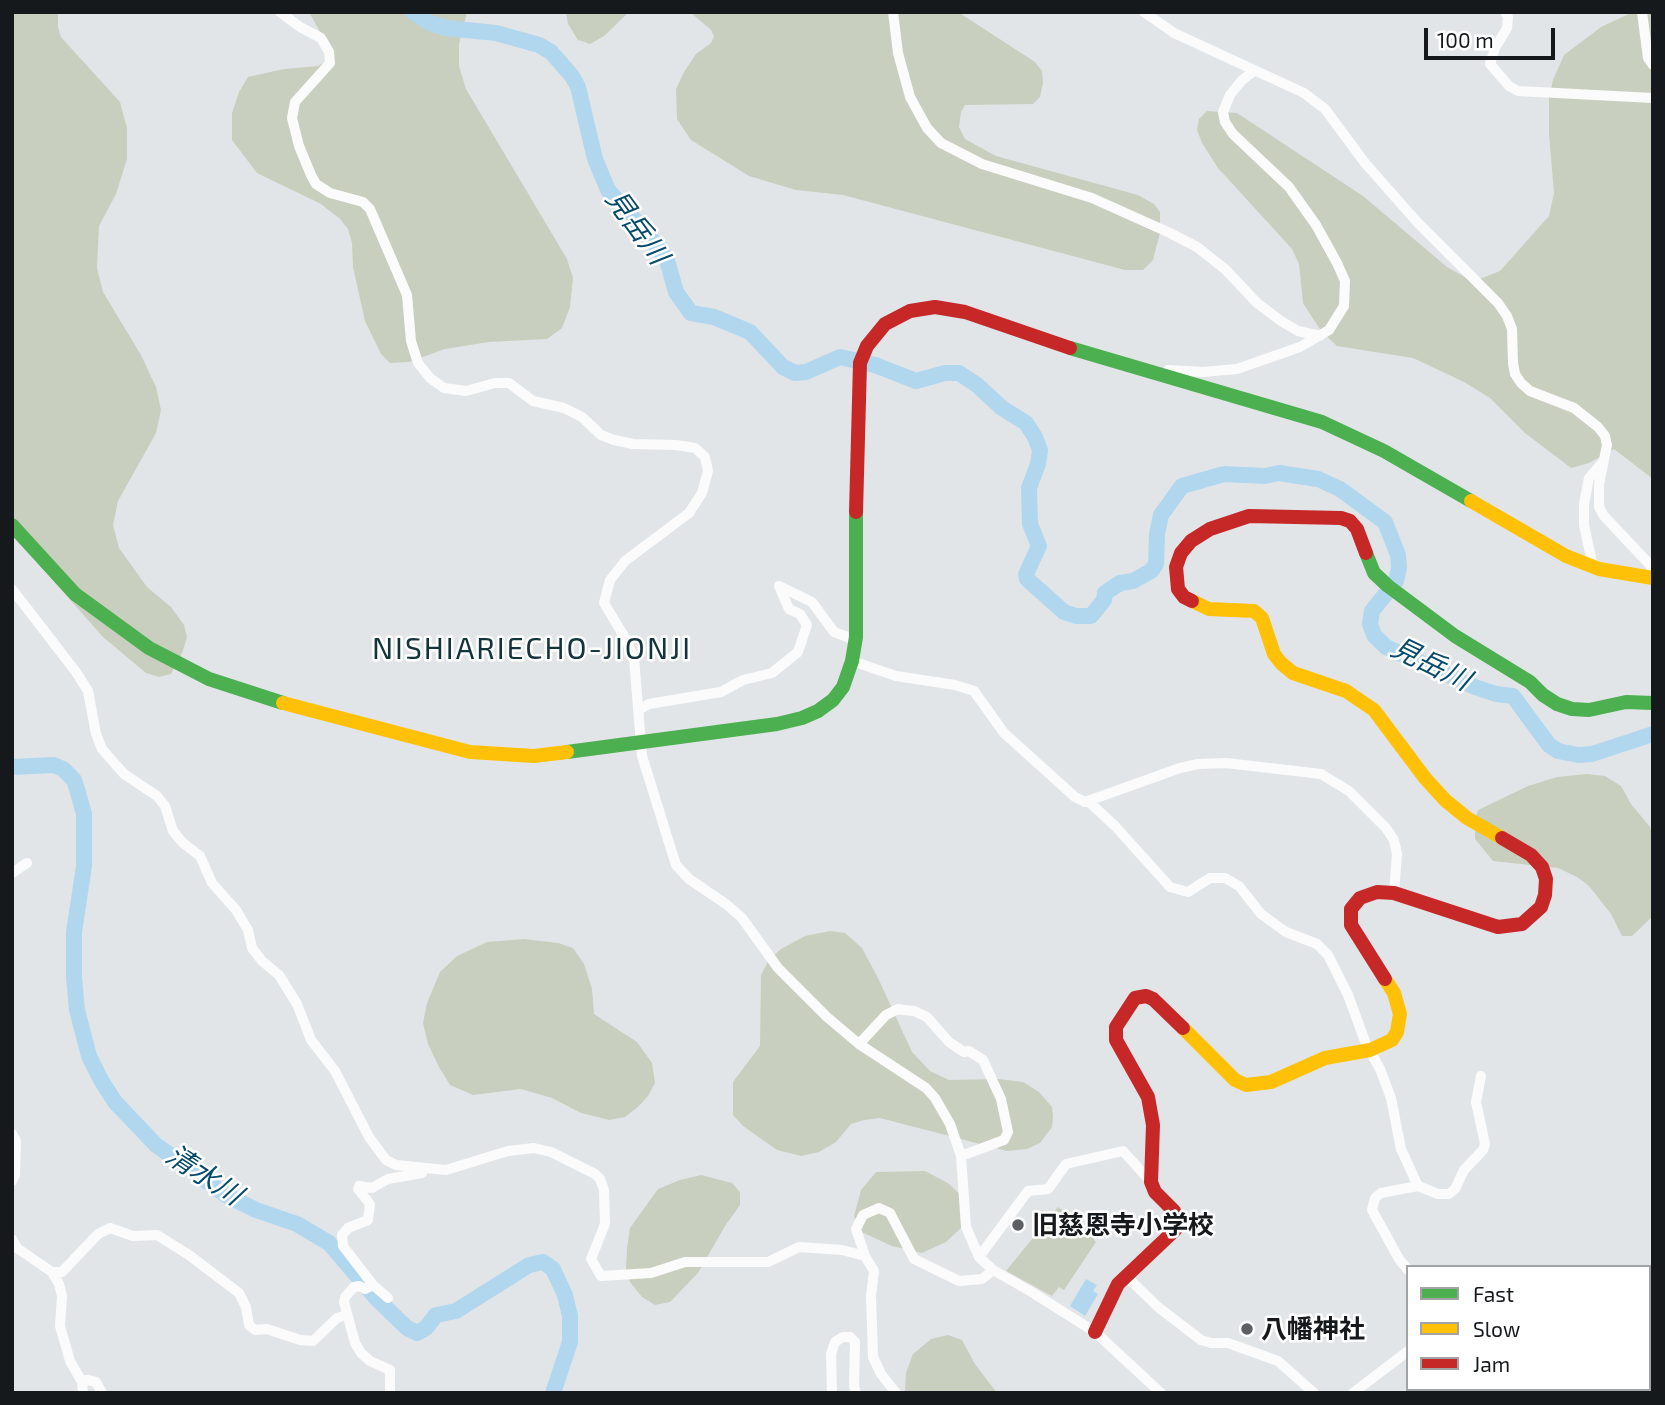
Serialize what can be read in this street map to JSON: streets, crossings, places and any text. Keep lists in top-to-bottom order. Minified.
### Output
{"districts":["NISHIARIECHO-JIONJI"],"water":["見岳川","清水川"],"places":["旧慈恩寺小学校","八幡神社"],"legend":["Fast","Slow","Jam"],"scale_bar":"100 m"}
